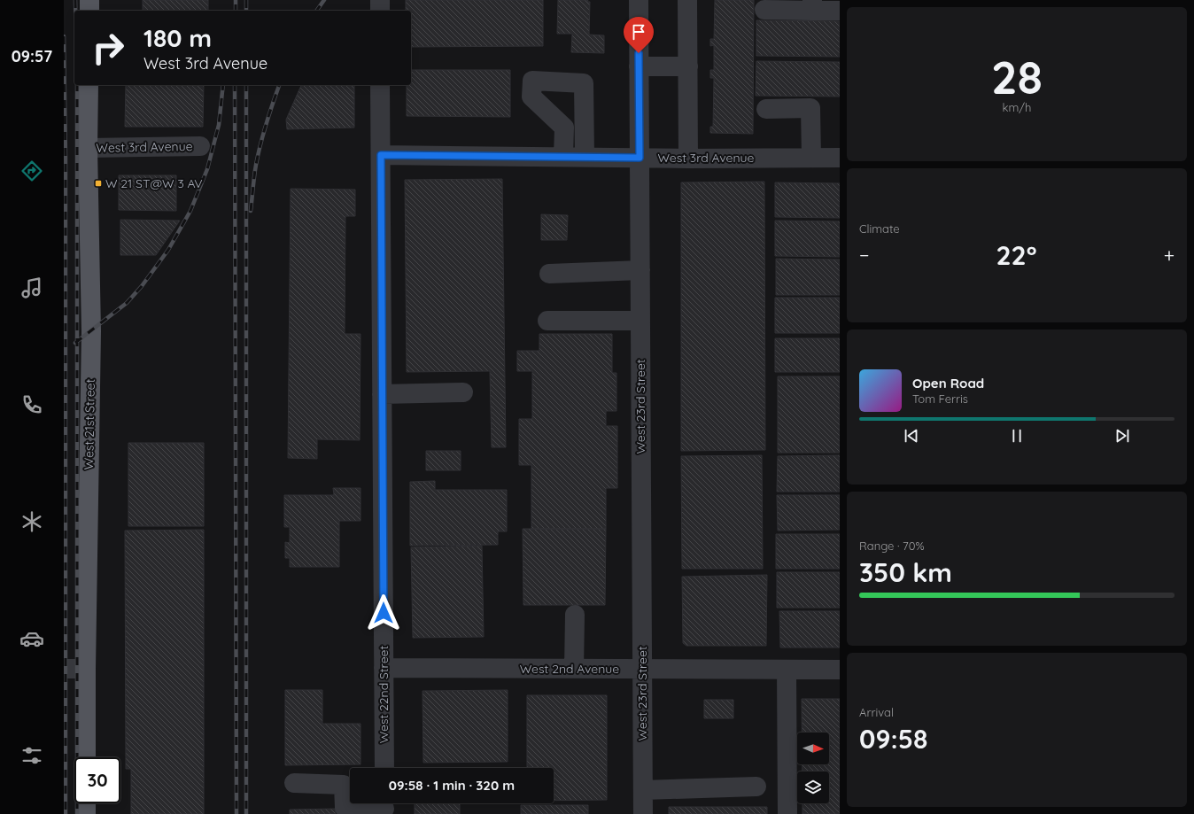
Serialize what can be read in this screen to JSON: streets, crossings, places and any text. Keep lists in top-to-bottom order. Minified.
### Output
{"streets":{"main road":["West 21st Street"],"street":["West 3rd Avenue","West 23rd Street","West 2nd Avenue","West 22nd Street"]},"crossings":[["West 3rd Avenue","West 23rd Street"],["West 3rd Avenue","West 21st Street"],["West 3rd Avenue","West 22nd Street"],["West 23rd Street","West 2nd Avenue"],["West 2nd Avenue","West 22nd Street"]],"places":{"transit":["W 21 ST@W 3 AV"]},"north":"right","page":{"tabs":"09:57","tile":[["28","km/h"],"Climate",["Range · 70%","350 km"],["Arrival","09:58"]],"turn":["180 m","West 3rd Avenue"],"heat":["−","22°","+"],"song":["Open Road","Tom Ferris"],"limit":"30","trip":"09:58 · 1 min · 320 m"}}
